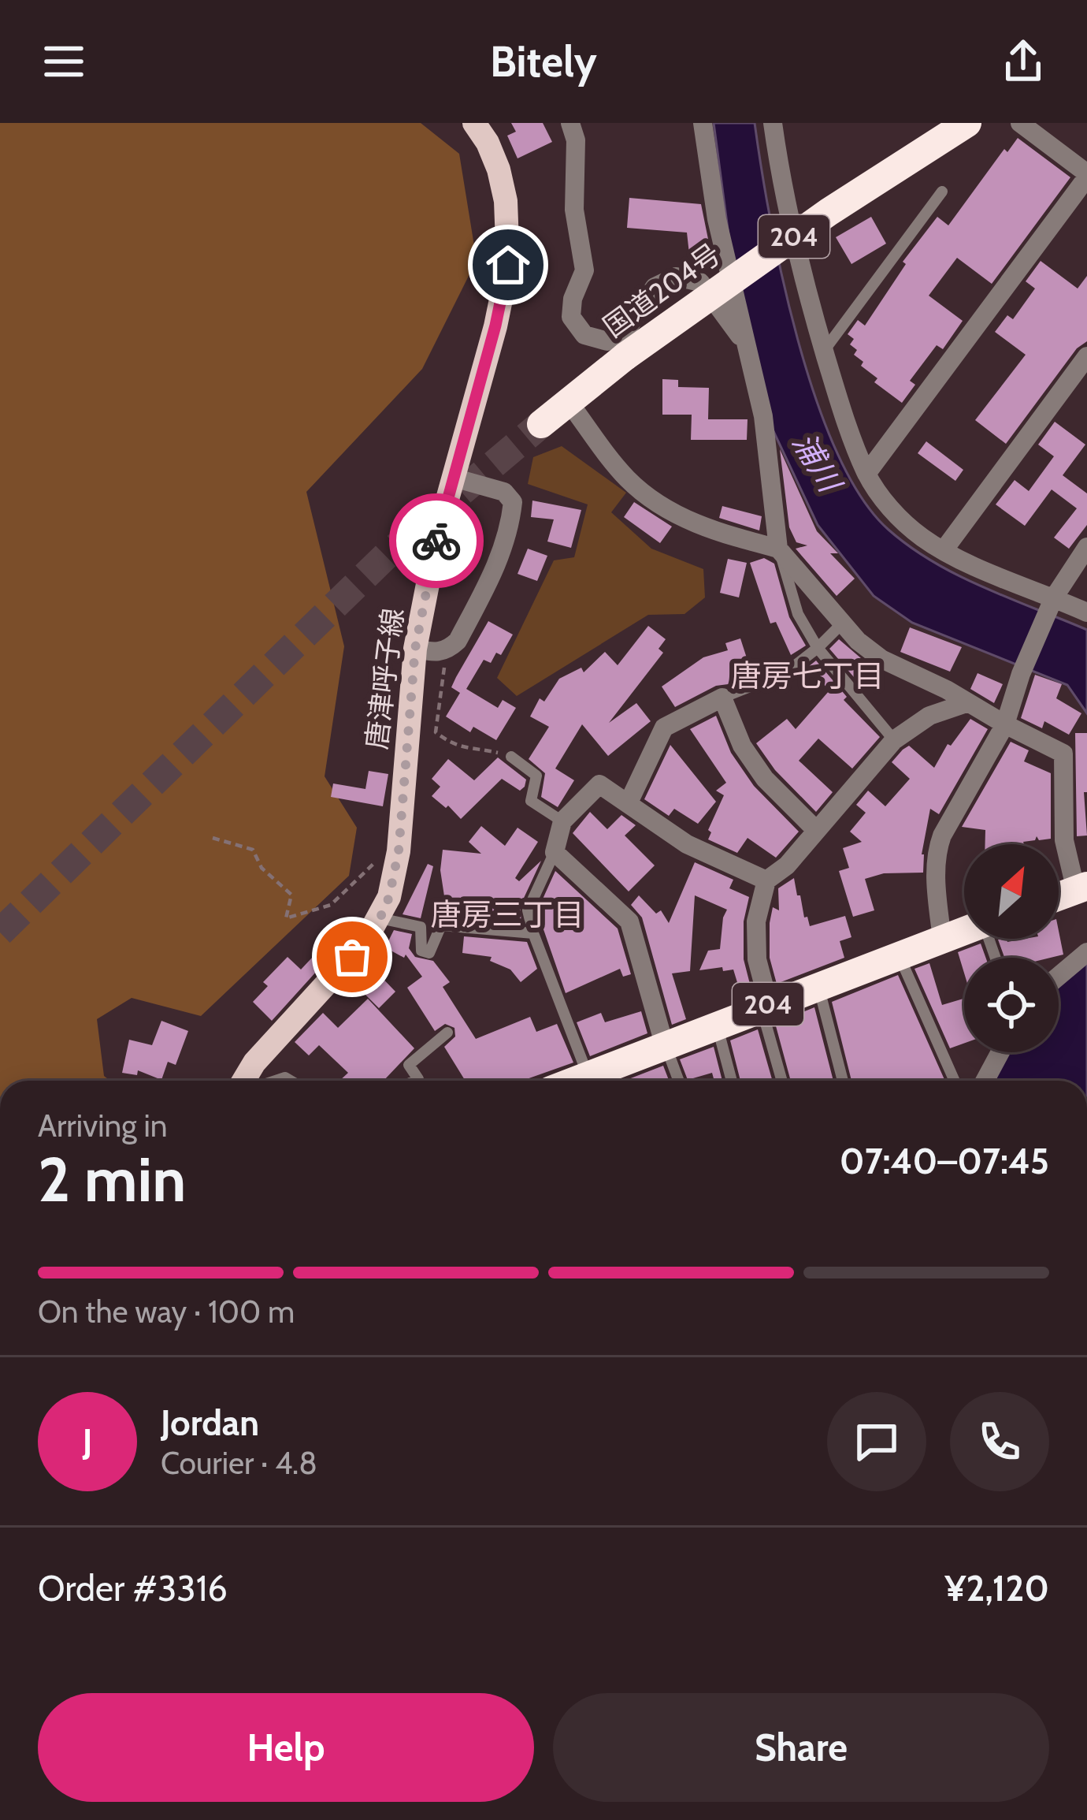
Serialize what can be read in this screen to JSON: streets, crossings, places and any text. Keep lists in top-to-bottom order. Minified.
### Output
{"streets":{"highway":["204","国道204号"],"main road":["唐津呼子線"]},"districts":["唐房七丁目","唐房三丁目"],"water":["浦川"],"north":"top right","page":{"header":"Bitely","heading":["2 min","Arriving in","07:40–07:45"],"panel":["Jordan","Courier · 4.8","Order #3316","¥2,120"],"bar":"On the way · 100 m","round":"J","buttons":["Help","Share"]}}
